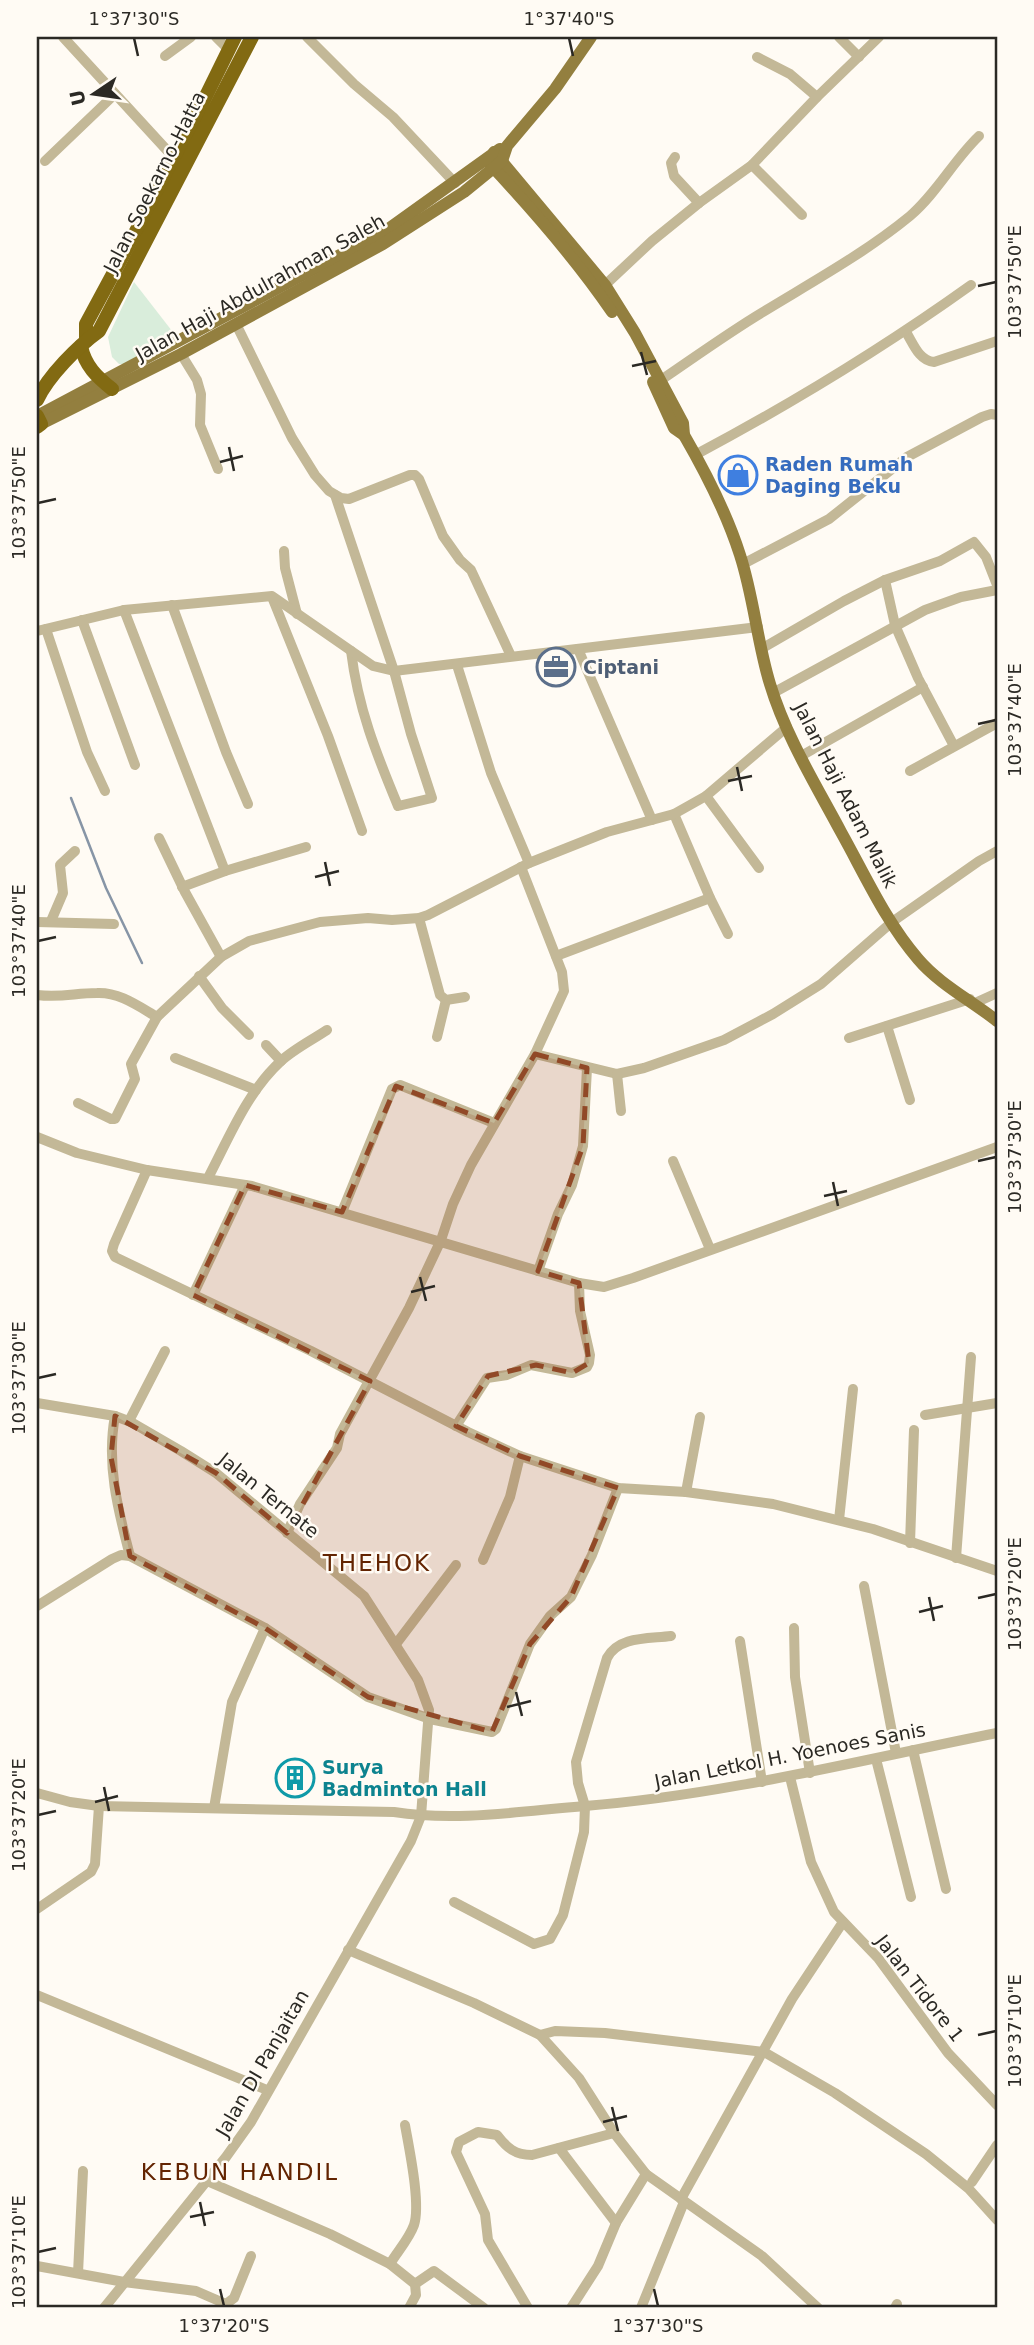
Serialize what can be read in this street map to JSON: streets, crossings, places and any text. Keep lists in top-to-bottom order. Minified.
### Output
{"streets":{"highway":["Jalan Soekarno-Hatta"],"main road":["Jalan Haji Abdulrahman Saleh","Jalan Haji Adam Malik"],"street":["Jalan Ternate","Jalan Letkol H. Yoenoes Sanis","Jalan Tidore 1","Jalan DI Panjaitan"]},"crossings":[["Jalan Haji Abdulrahman Saleh","Jalan Haji Adam Malik"],["Jalan Ternate","Jalan Letkol H. Yoenoes Sanis"],["Jalan Ternate","Jalan DI Panjaitan"],["Jalan Letkol H. Yoenoes Sanis","Jalan Tidore 1"],["Jalan Letkol H. Yoenoes Sanis","Jalan DI Panjaitan"]],"districts":["THEHOK","KEBUN HANDIL"],"places":{"shop":["Raden Rumah Daging Beku"],"office":["Ciptani"],"building":["Surya Badminton Hall"]},"north":"left","coordinates":["1°37'30\"S","1°37'40\"S","103°37'50\"E","103°37'40\"E","103°37'30\"E","103°37'20\"E","103°37'10\"E","1°37'20\"S"]}
